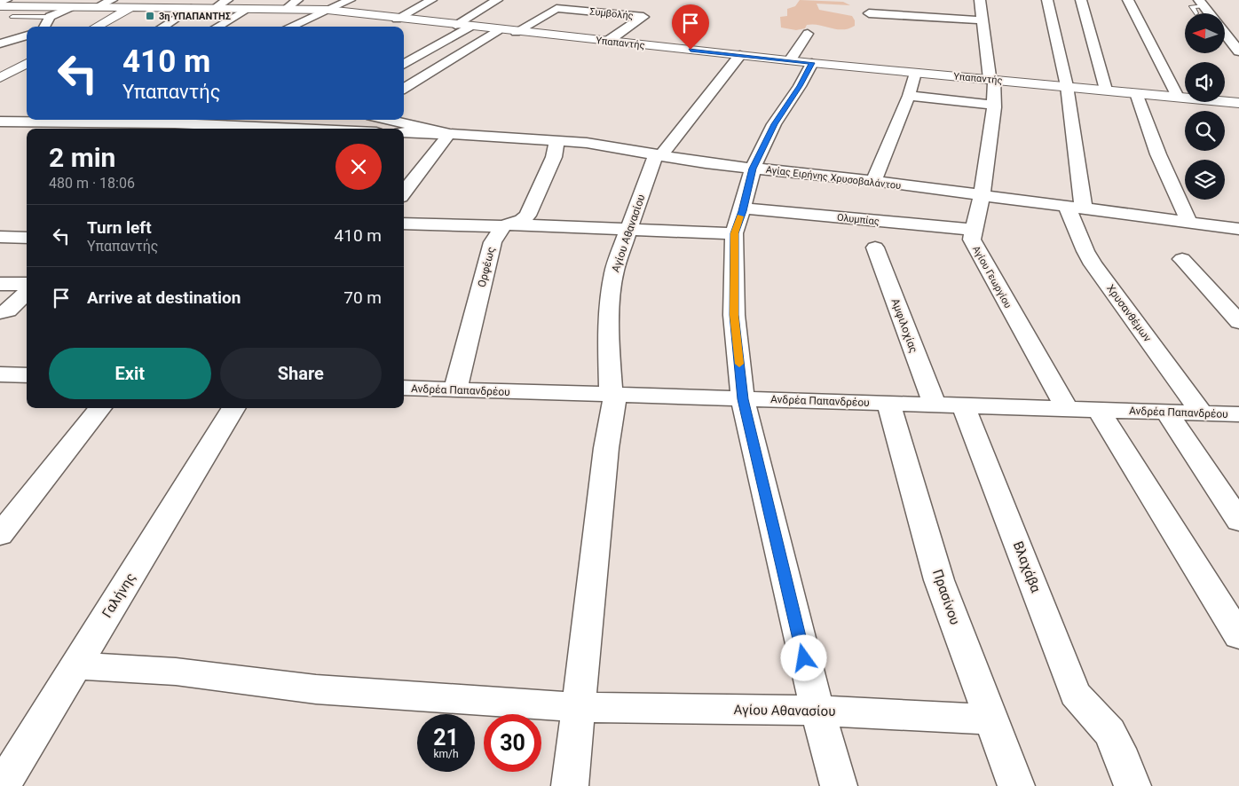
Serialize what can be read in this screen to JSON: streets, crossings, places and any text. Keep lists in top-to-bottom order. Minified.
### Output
{"streets":{"street":["Συμβολής","Υπαπαντής","Αγίας Ειρήνης Χρυσοβαλάντου","Ολυμπίας","Αγίου Αθανασίου","Ορφέως","Αγίου Γεωργίου","Χρυσανθέμων","Αμφιλοχίας","Ανδρέα Παπανδρέου","Βλαχάβα","Γαλήνης","Πρασίνου"]},"crossings":[["Συμβολής","Υπαπαντής"],["Υπαπαντής","Αγίου Αθανασίου"],["Υπαπαντής","Αγίου Γεωργίου"],["Υπαπαντής","Χρυσανθέμων"],["Αγίας Ειρήνης Χρυσοβαλάντου","Αγίου Αθανασίου"],["Αγίας Ειρήνης Χρυσοβαλάντου","Αγίου Γεωργίου"],["Αγίας Ειρήνης Χρυσοβαλάντου","Χρυσανθέμων"],["Ολυμπίας","Αγίου Γεωργίου"],["Αγίου Αθανασίου","Ανδρέα Παπανδρέου"],["Αγίου Αθανασίου","Πρασίνου"],["Ορφέως","Ανδρέα Παπανδρέου"],["Αγίου Γεωργίου","Ανδρέα Παπανδρέου"],["Χρυσανθέμων","Ανδρέα Παπανδρέου"],["Αμφιλοχίας","Ανδρέα Παπανδρέου"],["Ανδρέα Παπανδρέου","Βλαχάβα"],["Ανδρέα Παπανδρέου","Πρασίνου"]],"places":{"transit":["3η ΥΠΑΠΑΝΤΗΣ"]},"north":"left","page":{"turn":["410 m","Υπαπαντής"],"heading":["2 min","480 m · 18:06"],"list":[{"name":"Turn left","note":"Υπαπαντής","value":"410 m"},{"name":"Arrive at destination","value":"70 m"}],"buttons":["Exit","Share"],"speed":"21 km/h","limit":"30"}}
